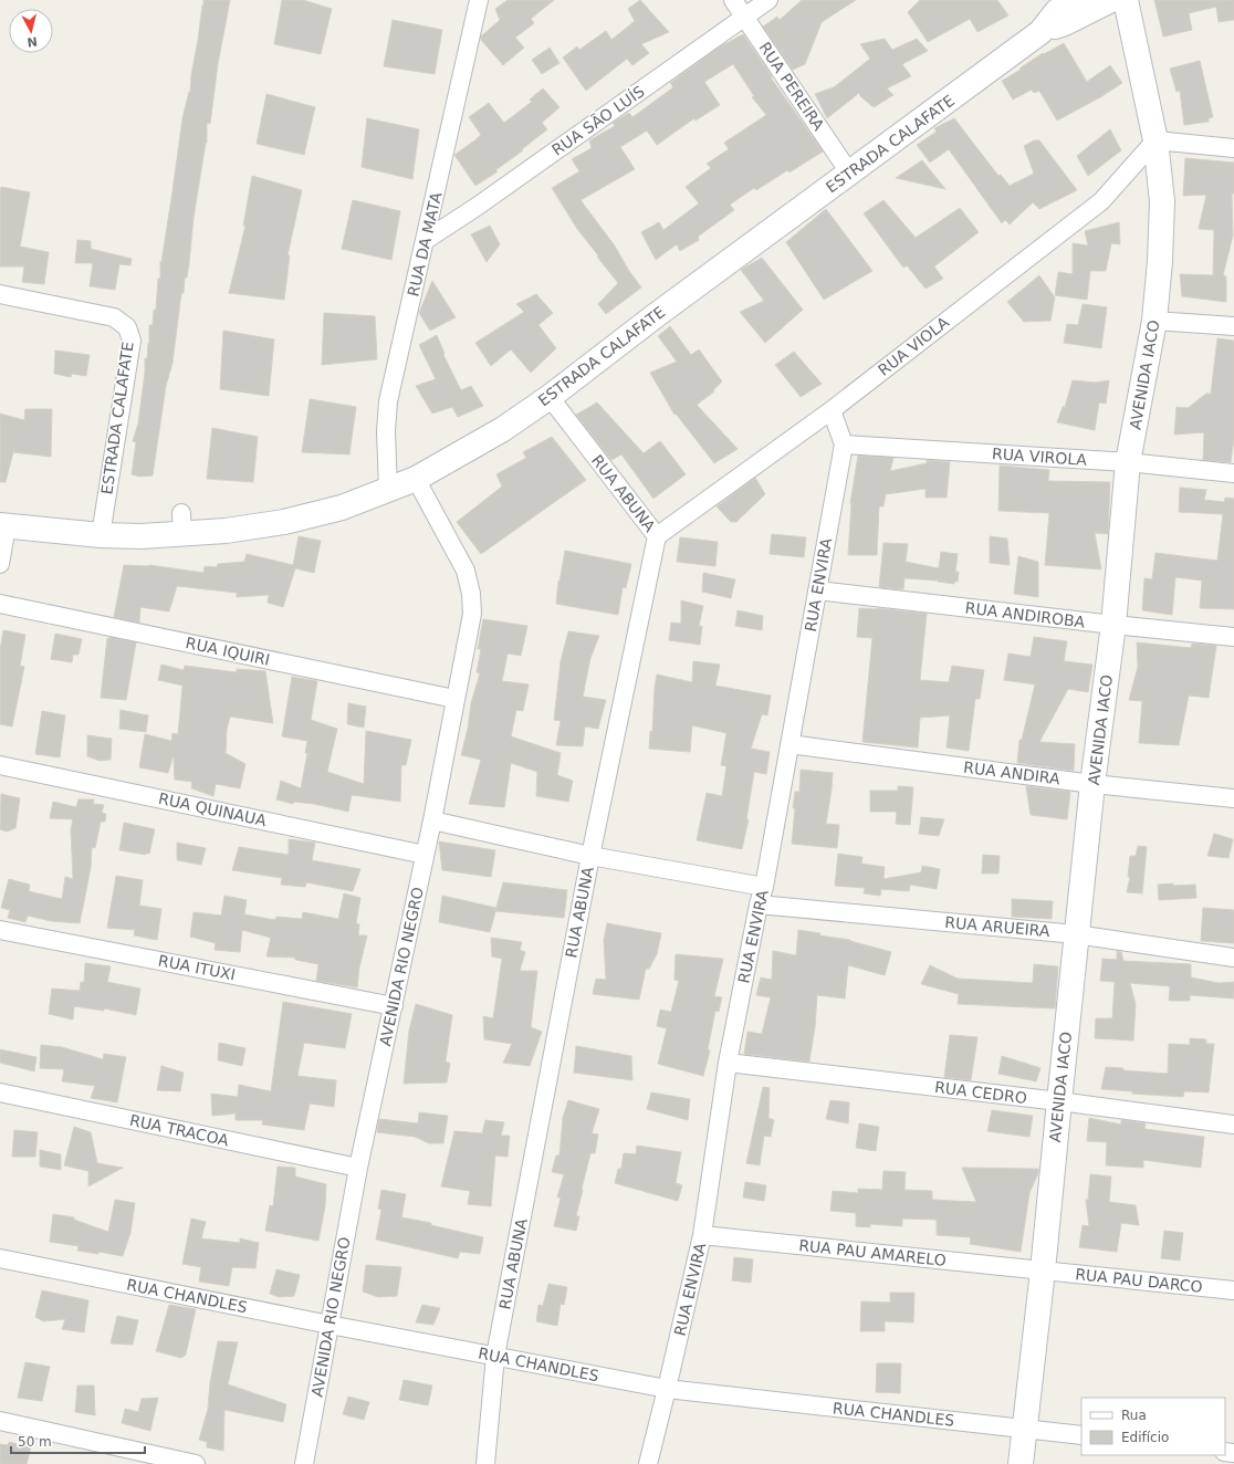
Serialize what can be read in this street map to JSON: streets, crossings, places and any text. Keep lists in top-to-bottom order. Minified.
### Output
{"streets":{"street":["RUA PEREIRA","RUA SÃO LUÍS","ESTRADA CALAFATE","RUA DA MATA","RUA VIOLA","AVENIDA IACO","RUA VIROLA","RUA ABUNA","RUA ENVIRA","RUA ANDIROBA","RUA IQUIRI","RUA ANDIRA","RUA QUINAUA","RUA ARUEIRA","AVENIDA RIO NEGRO","RUA ITUXI","RUA CEDRO","RUA TRACOA","RUA PAU AMARELO","RUA PAU DARCO","RUA CHANDLES"]},"crossings":[["RUA PEREIRA","RUA SÃO LUÍS"],["RUA PEREIRA","ESTRADA CALAFATE"],["RUA SÃO LUÍS","RUA DA MATA"],["ESTRADA CALAFATE","RUA DA MATA"],["ESTRADA CALAFATE","RUA ABUNA"],["ESTRADA CALAFATE","AVENIDA RIO NEGRO"],["RUA VIOLA","AVENIDA IACO"],["RUA VIOLA","RUA ABUNA"],["RUA VIOLA","RUA ENVIRA"],["AVENIDA IACO","RUA VIROLA"],["AVENIDA IACO","RUA ANDIROBA"],["AVENIDA IACO","RUA ANDIRA"],["AVENIDA IACO","RUA ARUEIRA"],["AVENIDA IACO","RUA CEDRO"],["AVENIDA IACO","RUA PAU AMARELO"],["AVENIDA IACO","RUA PAU DARCO"],["AVENIDA IACO","RUA CHANDLES"],["RUA VIROLA","RUA ENVIRA"],["RUA ABUNA","RUA CHANDLES"],["RUA ENVIRA","RUA ANDIROBA"],["RUA ENVIRA","RUA ANDIRA"],["RUA ENVIRA","RUA ARUEIRA"],["RUA ENVIRA","RUA CEDRO"],["RUA ENVIRA","RUA PAU AMARELO"],["RUA ENVIRA","RUA CHANDLES"],["RUA IQUIRI","AVENIDA RIO NEGRO"],["RUA QUINAUA","AVENIDA RIO NEGRO"],["AVENIDA RIO NEGRO","RUA ITUXI"],["AVENIDA RIO NEGRO","RUA TRACOA"],["AVENIDA RIO NEGRO","RUA CHANDLES"],["RUA PAU AMARELO","RUA PAU DARCO"]],"legend":["Rua","Edifício"],"scale_bar":"50 m","north":"bottom"}
